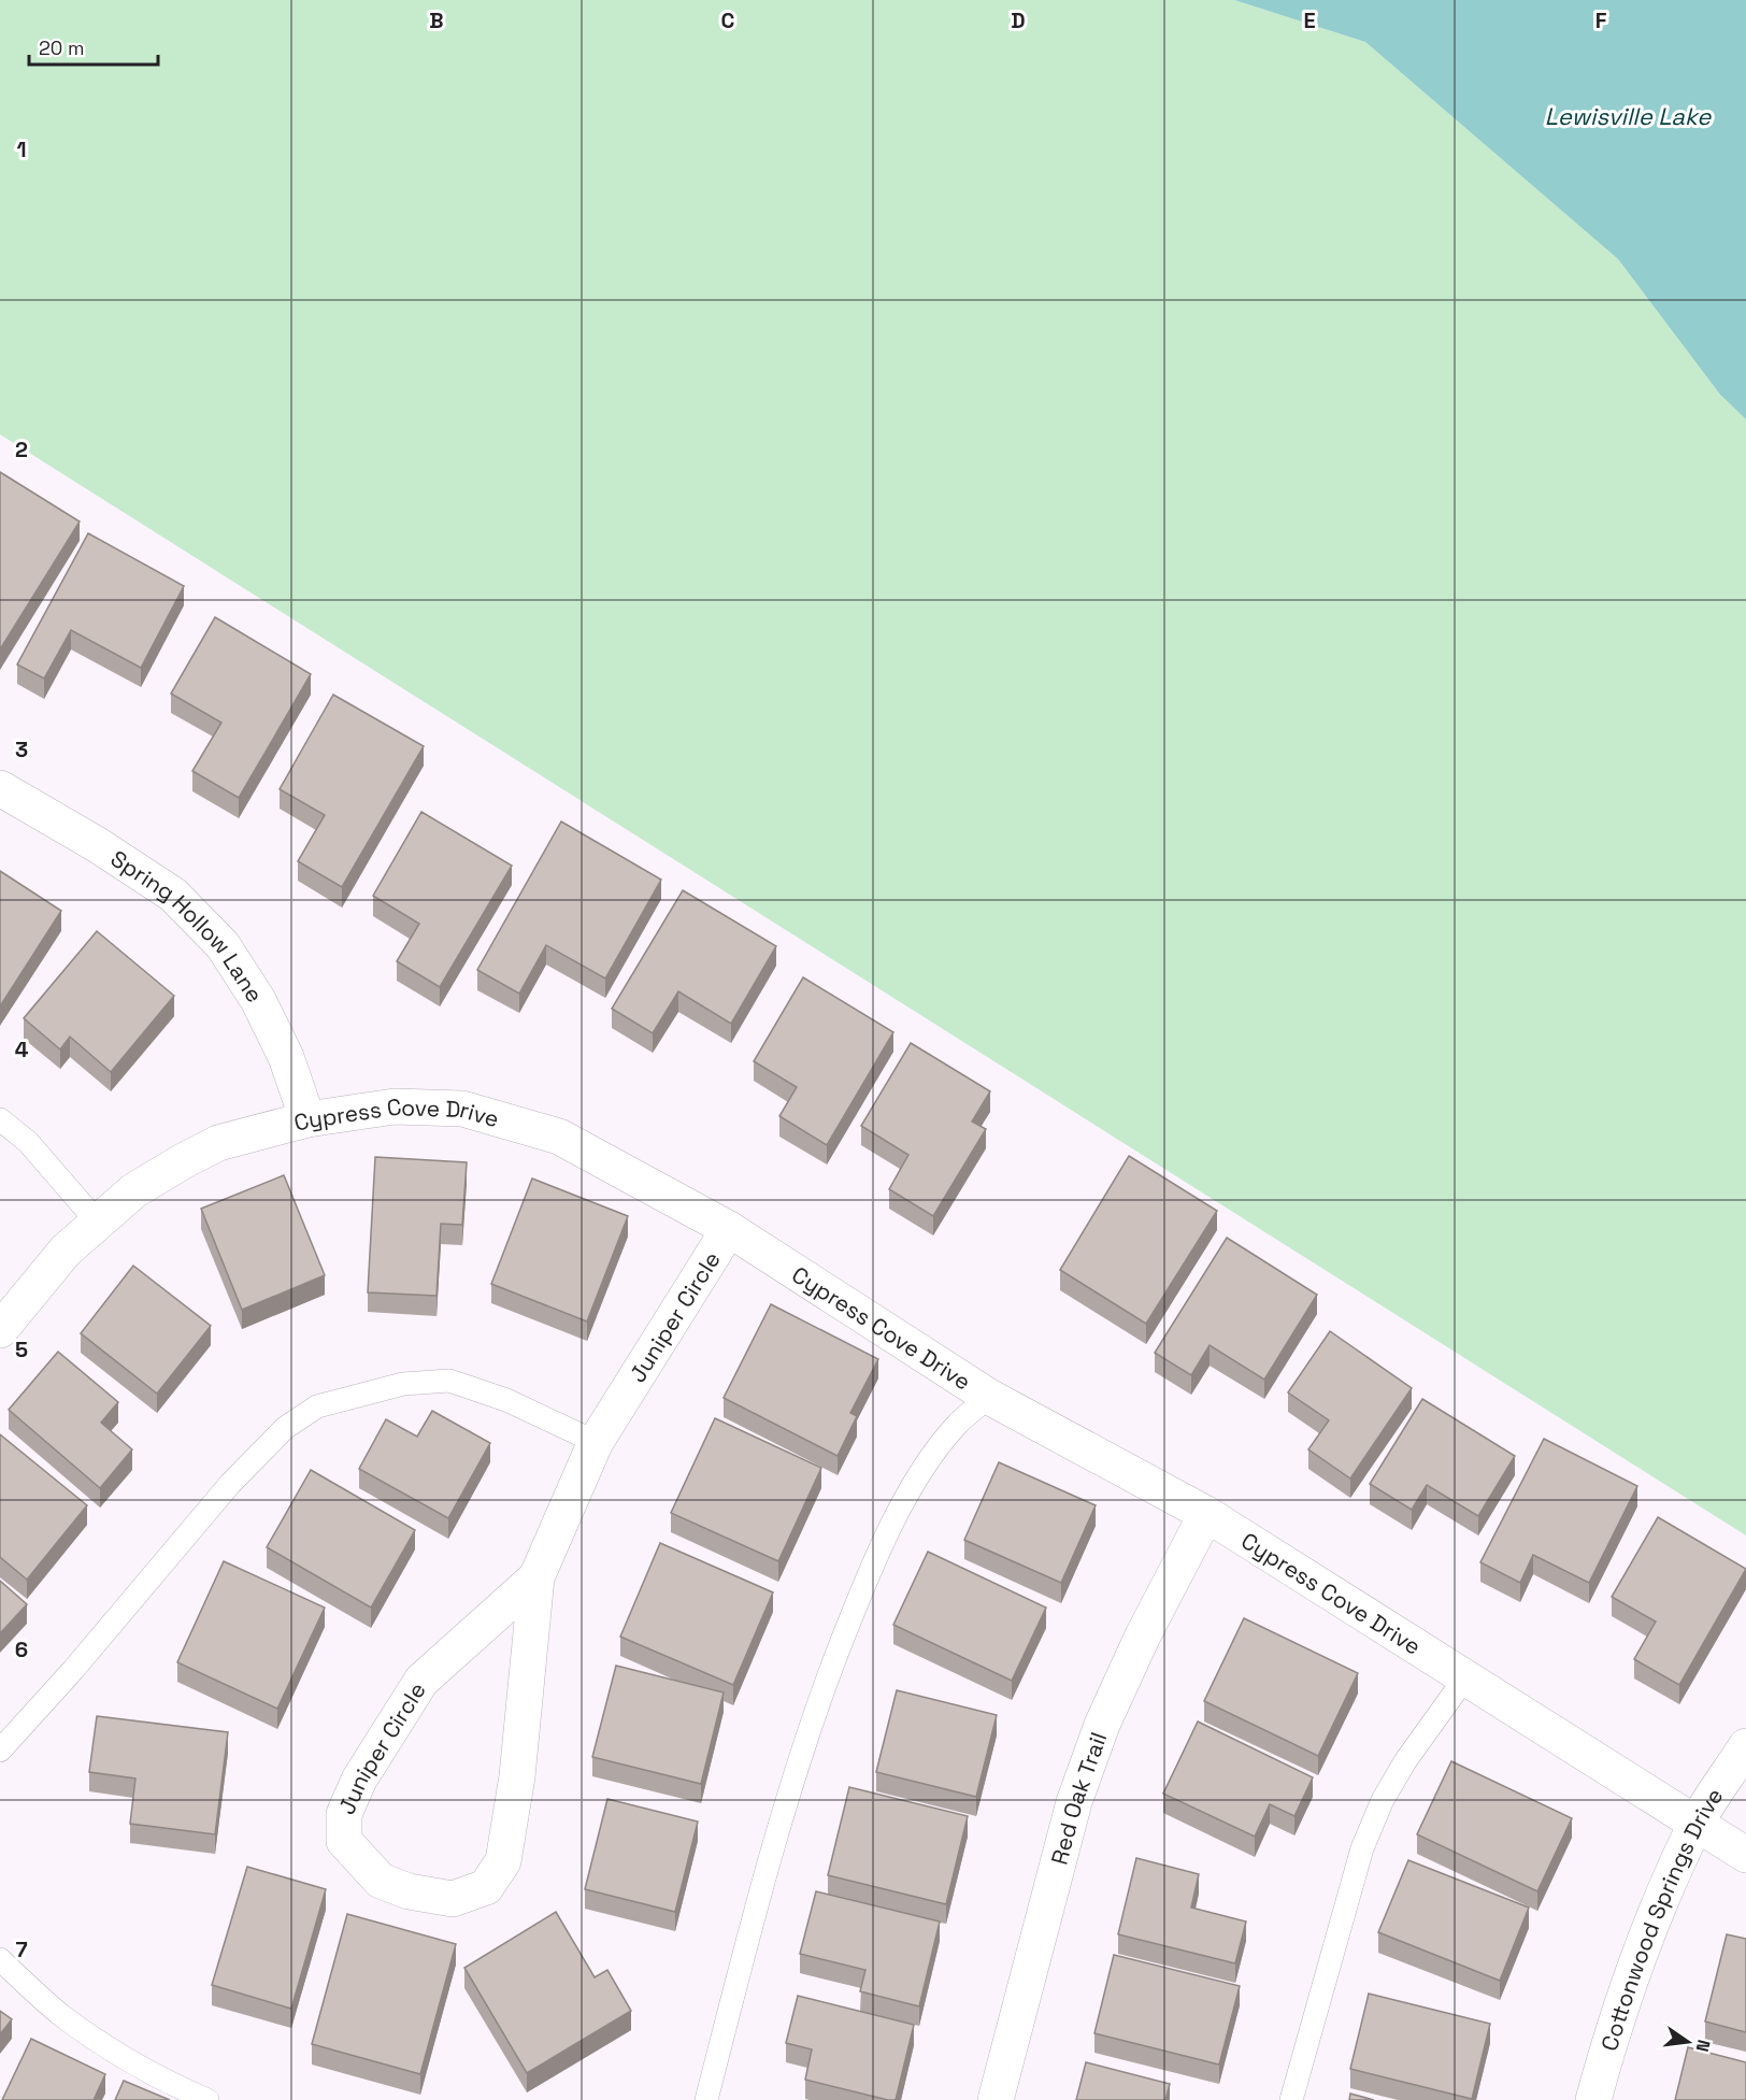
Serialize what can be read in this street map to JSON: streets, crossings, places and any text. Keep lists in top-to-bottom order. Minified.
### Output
{"streets":{"street":["Spring Hollow Lane","Cypress Cove Drive","Juniper Circle","Red Oak Trail","Cottonwood Springs Drive"]},"crossings":[["Spring Hollow Lane","Cypress Cove Drive"],["Cypress Cove Drive","Juniper Circle"],["Cypress Cove Drive","Red Oak Trail"],["Cypress Cove Drive","Cottonwood Springs Drive"]],"water":["Lewisville Lake"],"scale_bar":"20 m","north":"right","grid":{"columns":["B","C","D","E","F"],"rows":["1","2","3","4","5","6","7"]}}
